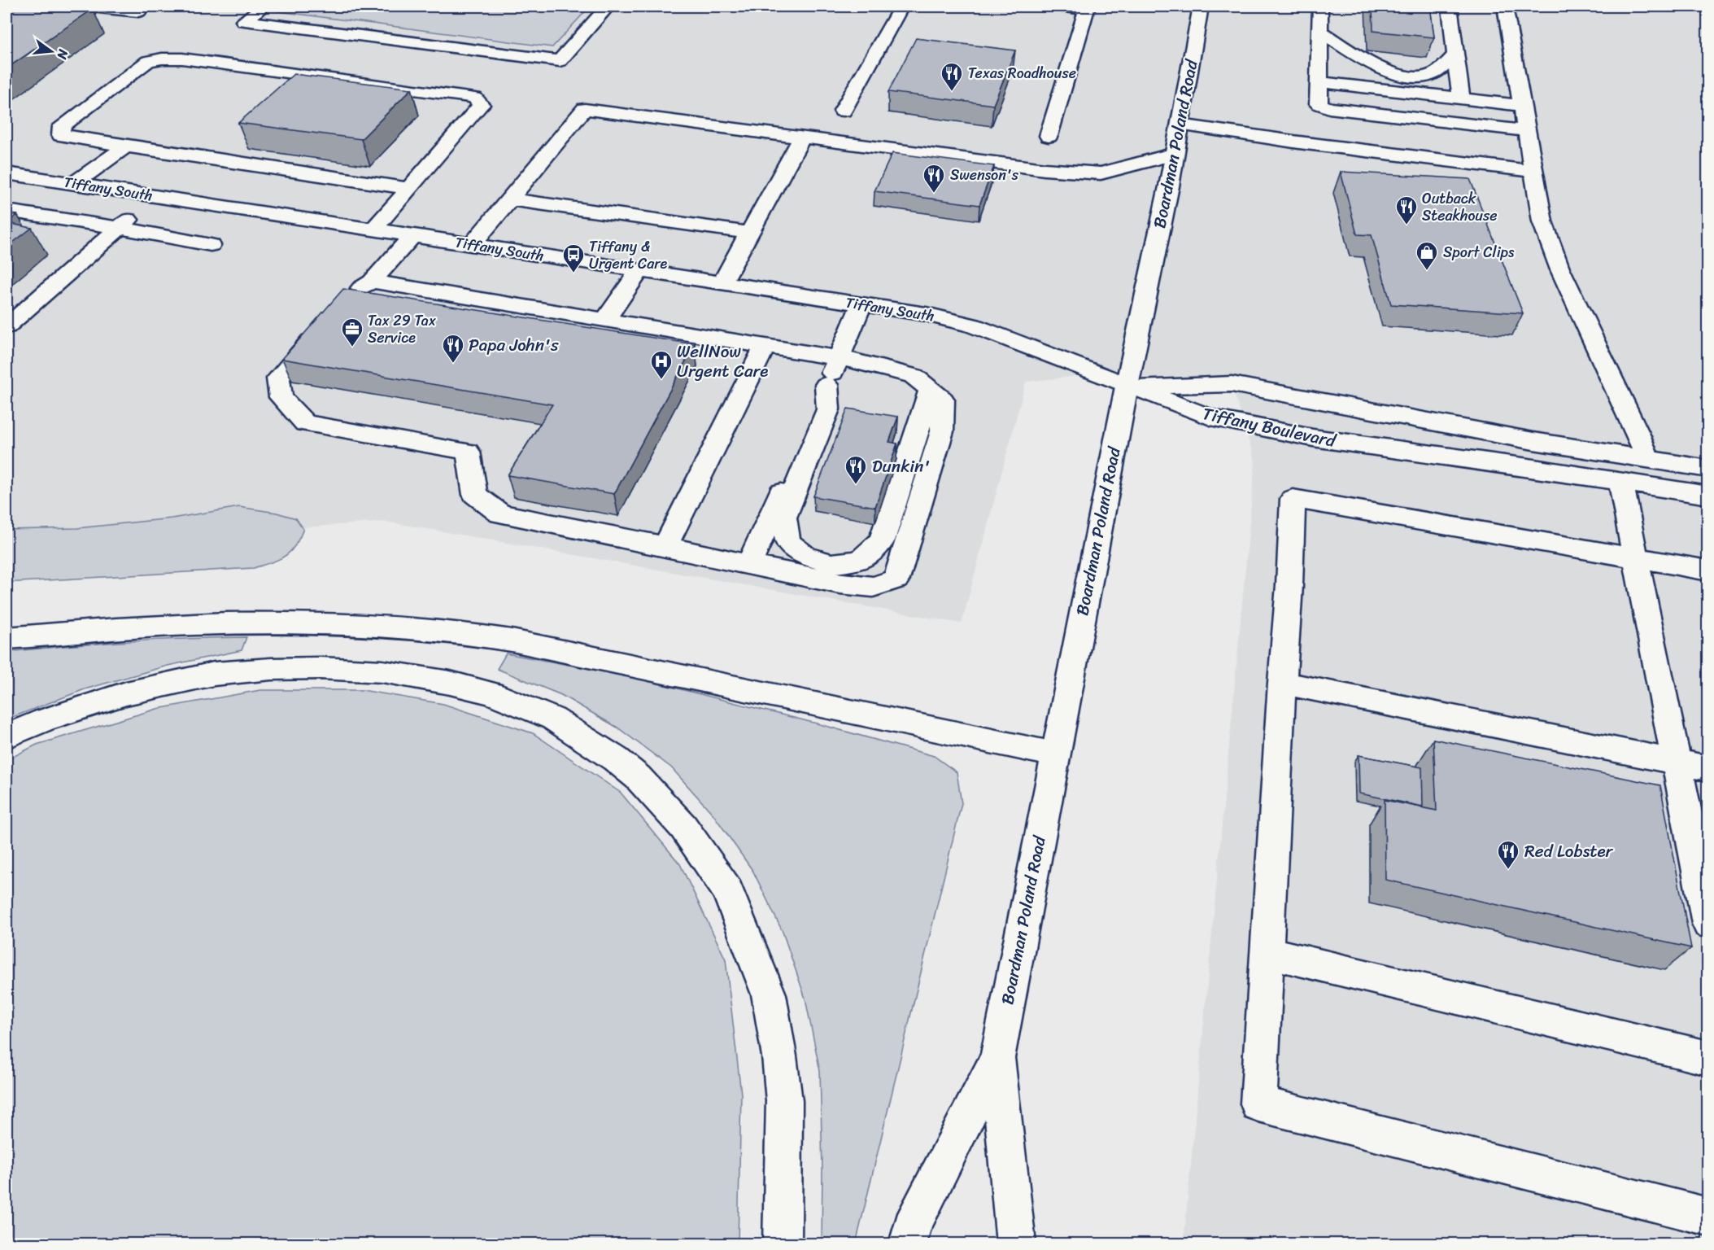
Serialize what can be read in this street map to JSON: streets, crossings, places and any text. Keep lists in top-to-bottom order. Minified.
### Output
{"streets":{"main road":["Boardman Poland Road","Tiffany South","Tiffany Boulevard"]},"crossings":[["Boardman Poland Road","Tiffany South"],["Boardman Poland Road","Tiffany Boulevard"],["Tiffany South","Tiffany Boulevard"]],"places":{"restaurant":["Texas Roadhouse","Swenson's","Outback Steakhouse","Papa John's","Dunkin'","Red Lobster"],"shop":["Sport Clips"],"bus stop":["Tiffany & Urgent Care"],"office":["Tax 29 Tax Service"],"hospital":["WellNow Urgent Care"]},"north":"right"}
